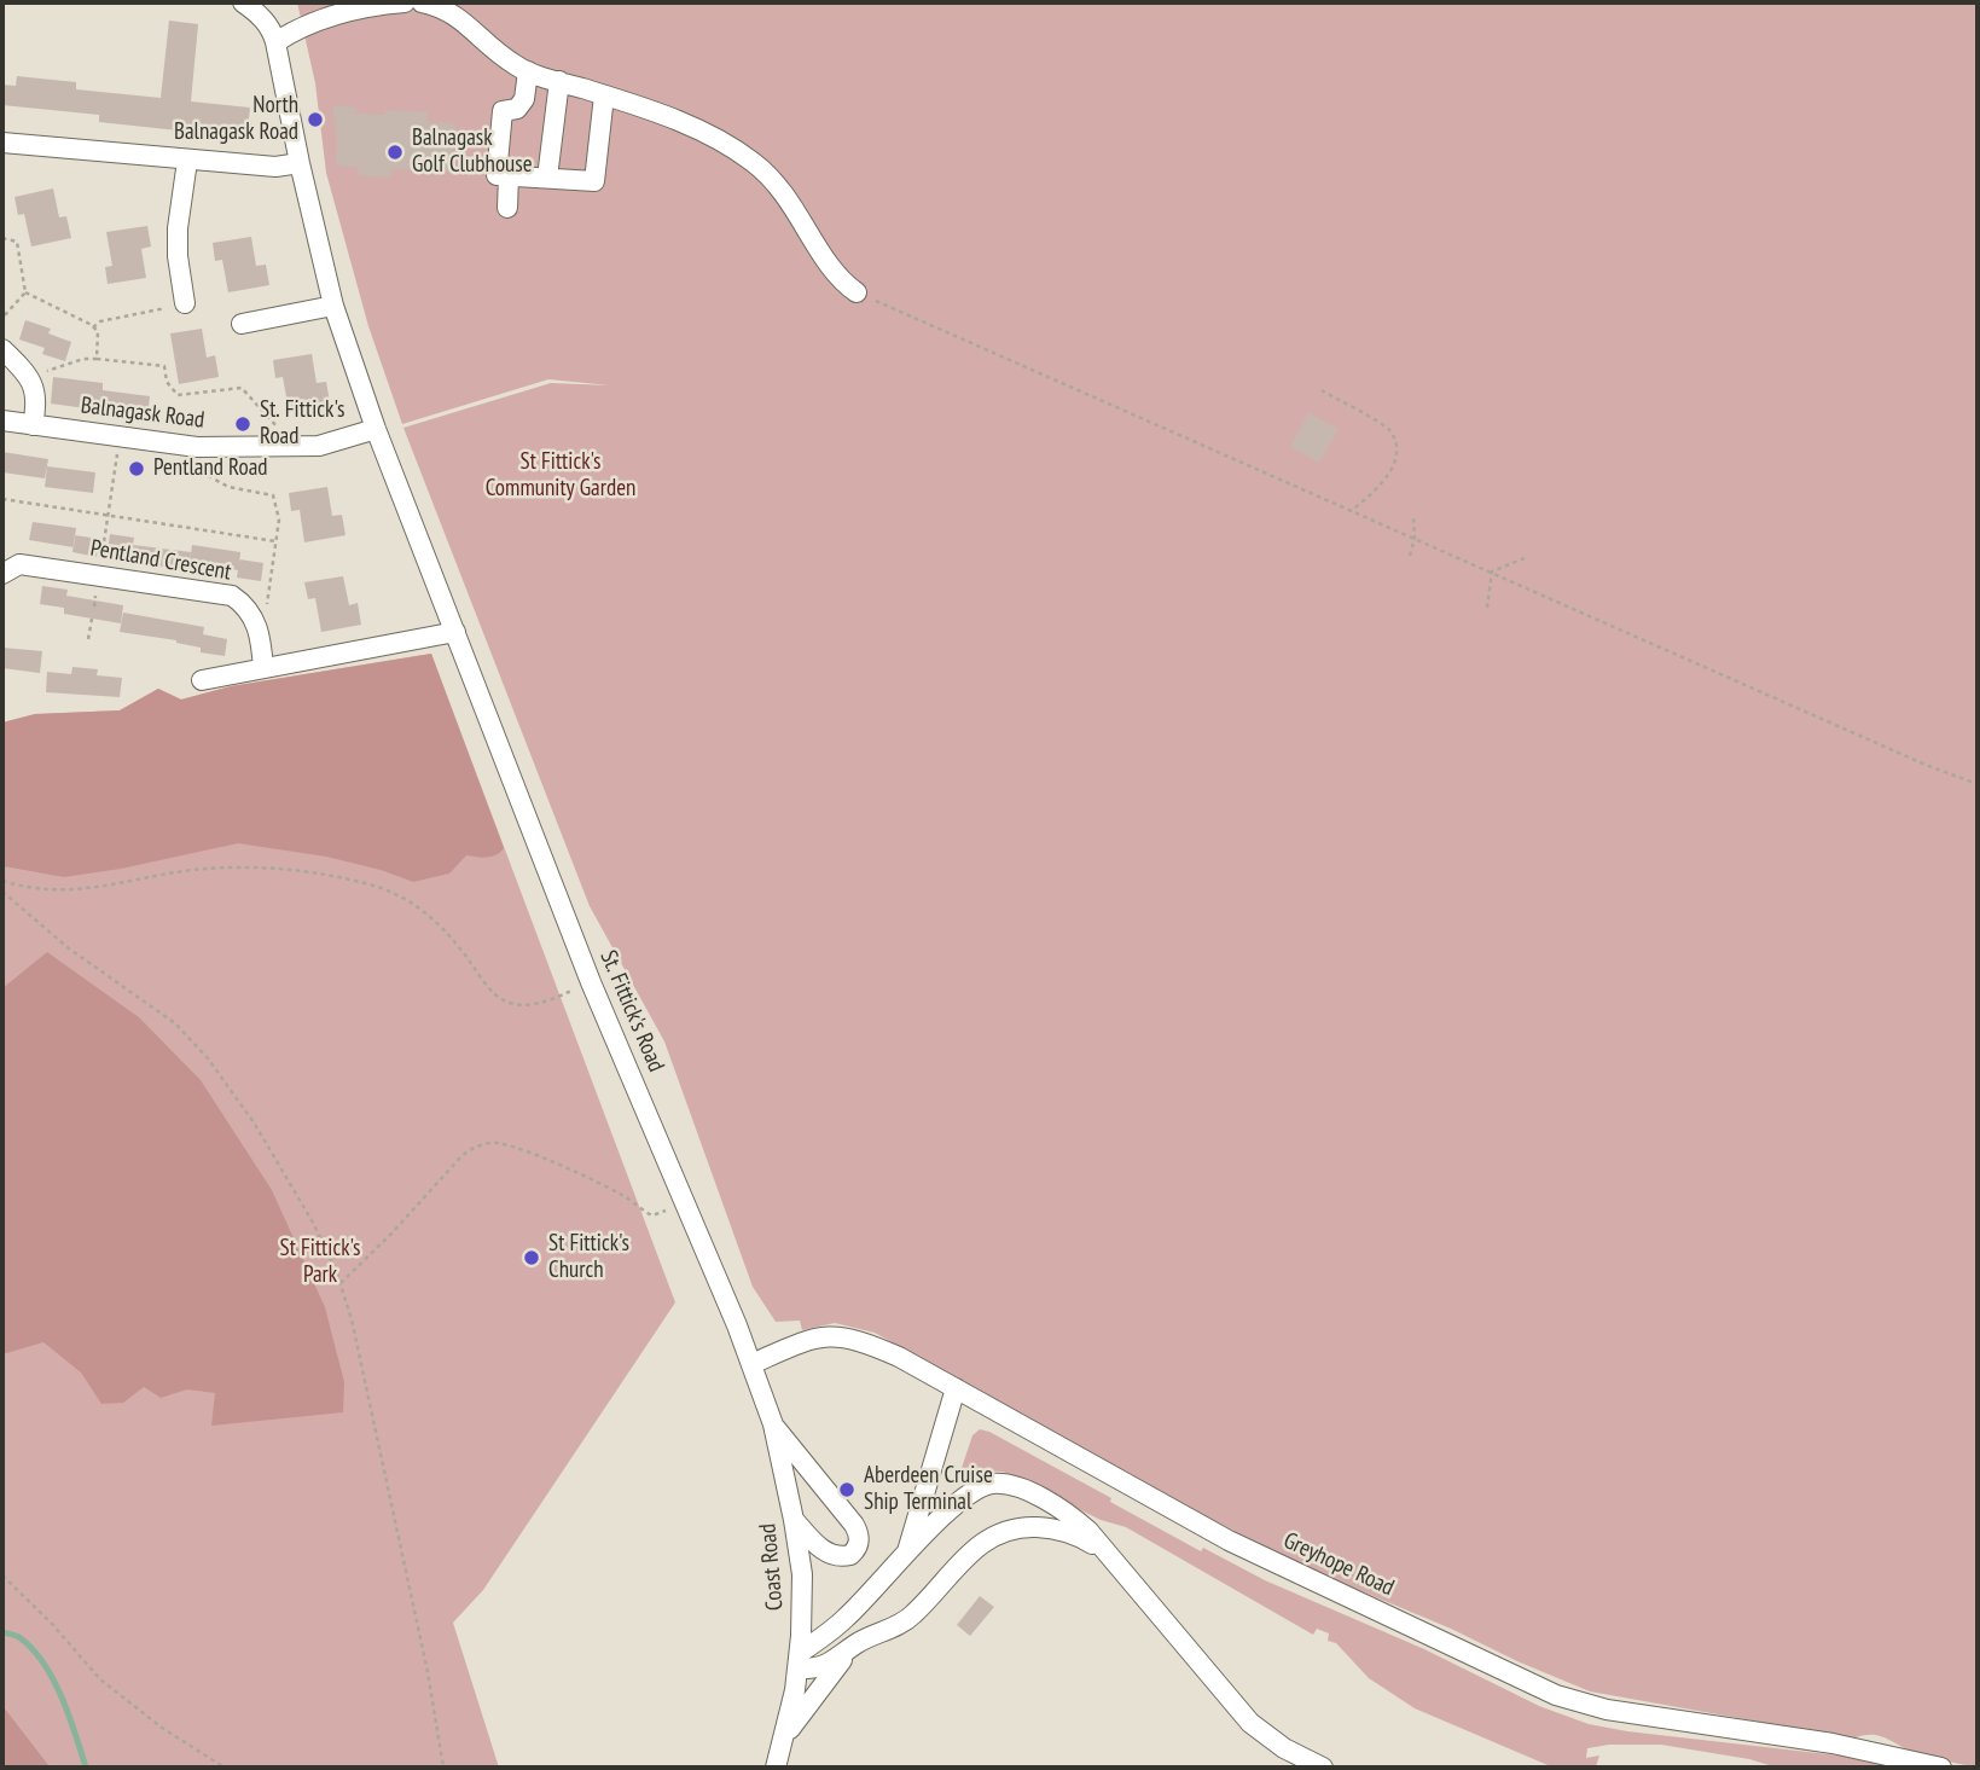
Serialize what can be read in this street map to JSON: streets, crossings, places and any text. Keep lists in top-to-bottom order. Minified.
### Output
{"streets":{"street":["Balnagask Road","Pentland Crescent","St. Fittick's Road","Greyhope Road","Coast Road"]},"crossings":[["Balnagask Road","St. Fittick's Road"],["St. Fittick's Road","Greyhope Road"],["St. Fittick's Road","Coast Road"],["Greyhope Road","Coast Road"]],"parks":["St Fittick's Community Garden","St Fittick's Park"],"places":["North Balnagask Road","Balnagask Golf Clubhouse","St. Fittick's Road","Pentland Road","St Fittick's Church","Aberdeen Cruise Ship Terminal"]}
